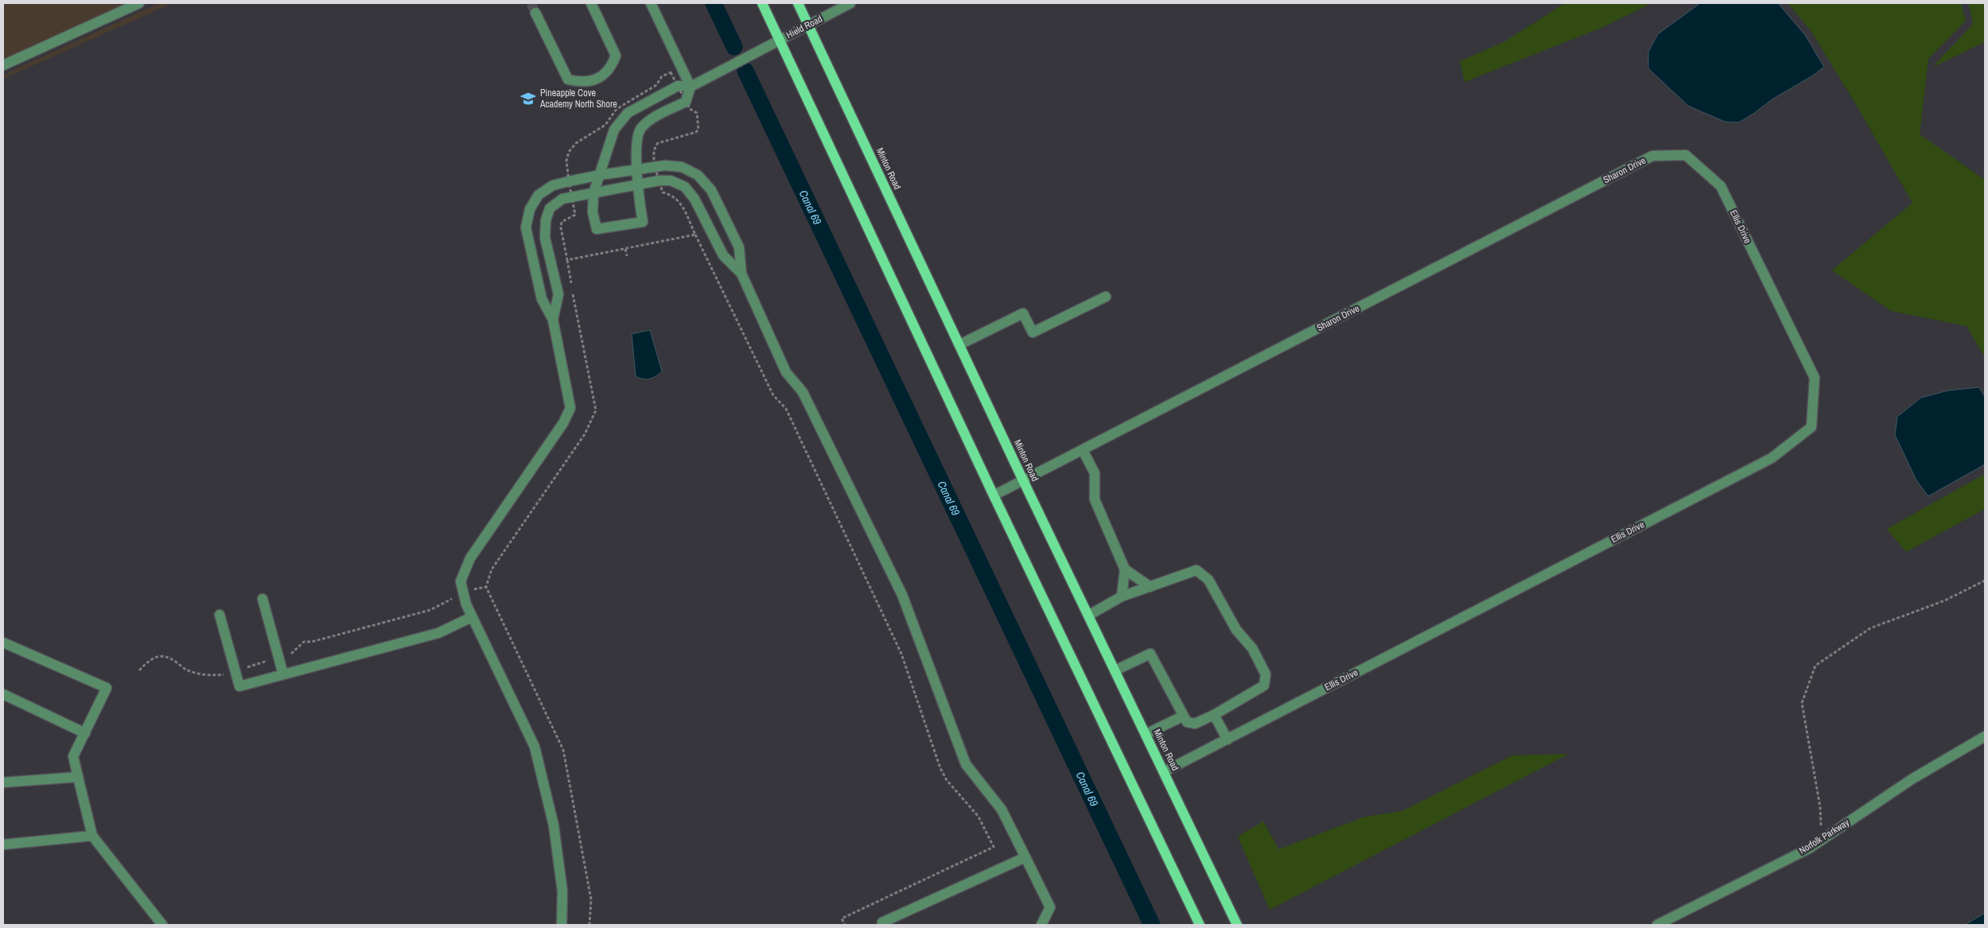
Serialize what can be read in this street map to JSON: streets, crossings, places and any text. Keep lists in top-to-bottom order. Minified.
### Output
{"streets":{"main road":["Minton Road"],"street":["Hield Road","Sharon Drive","Ellis Drive","Norfolk Parkway"]},"crossings":[["Hield Road","Minton Road"],["Minton Road","Sharon Drive"],["Minton Road","Ellis Drive"],["Sharon Drive","Ellis Drive"]],"water":["Canal 69"],"places":{"school or university":["Pineapple Cove Academy North Shore"]}}
